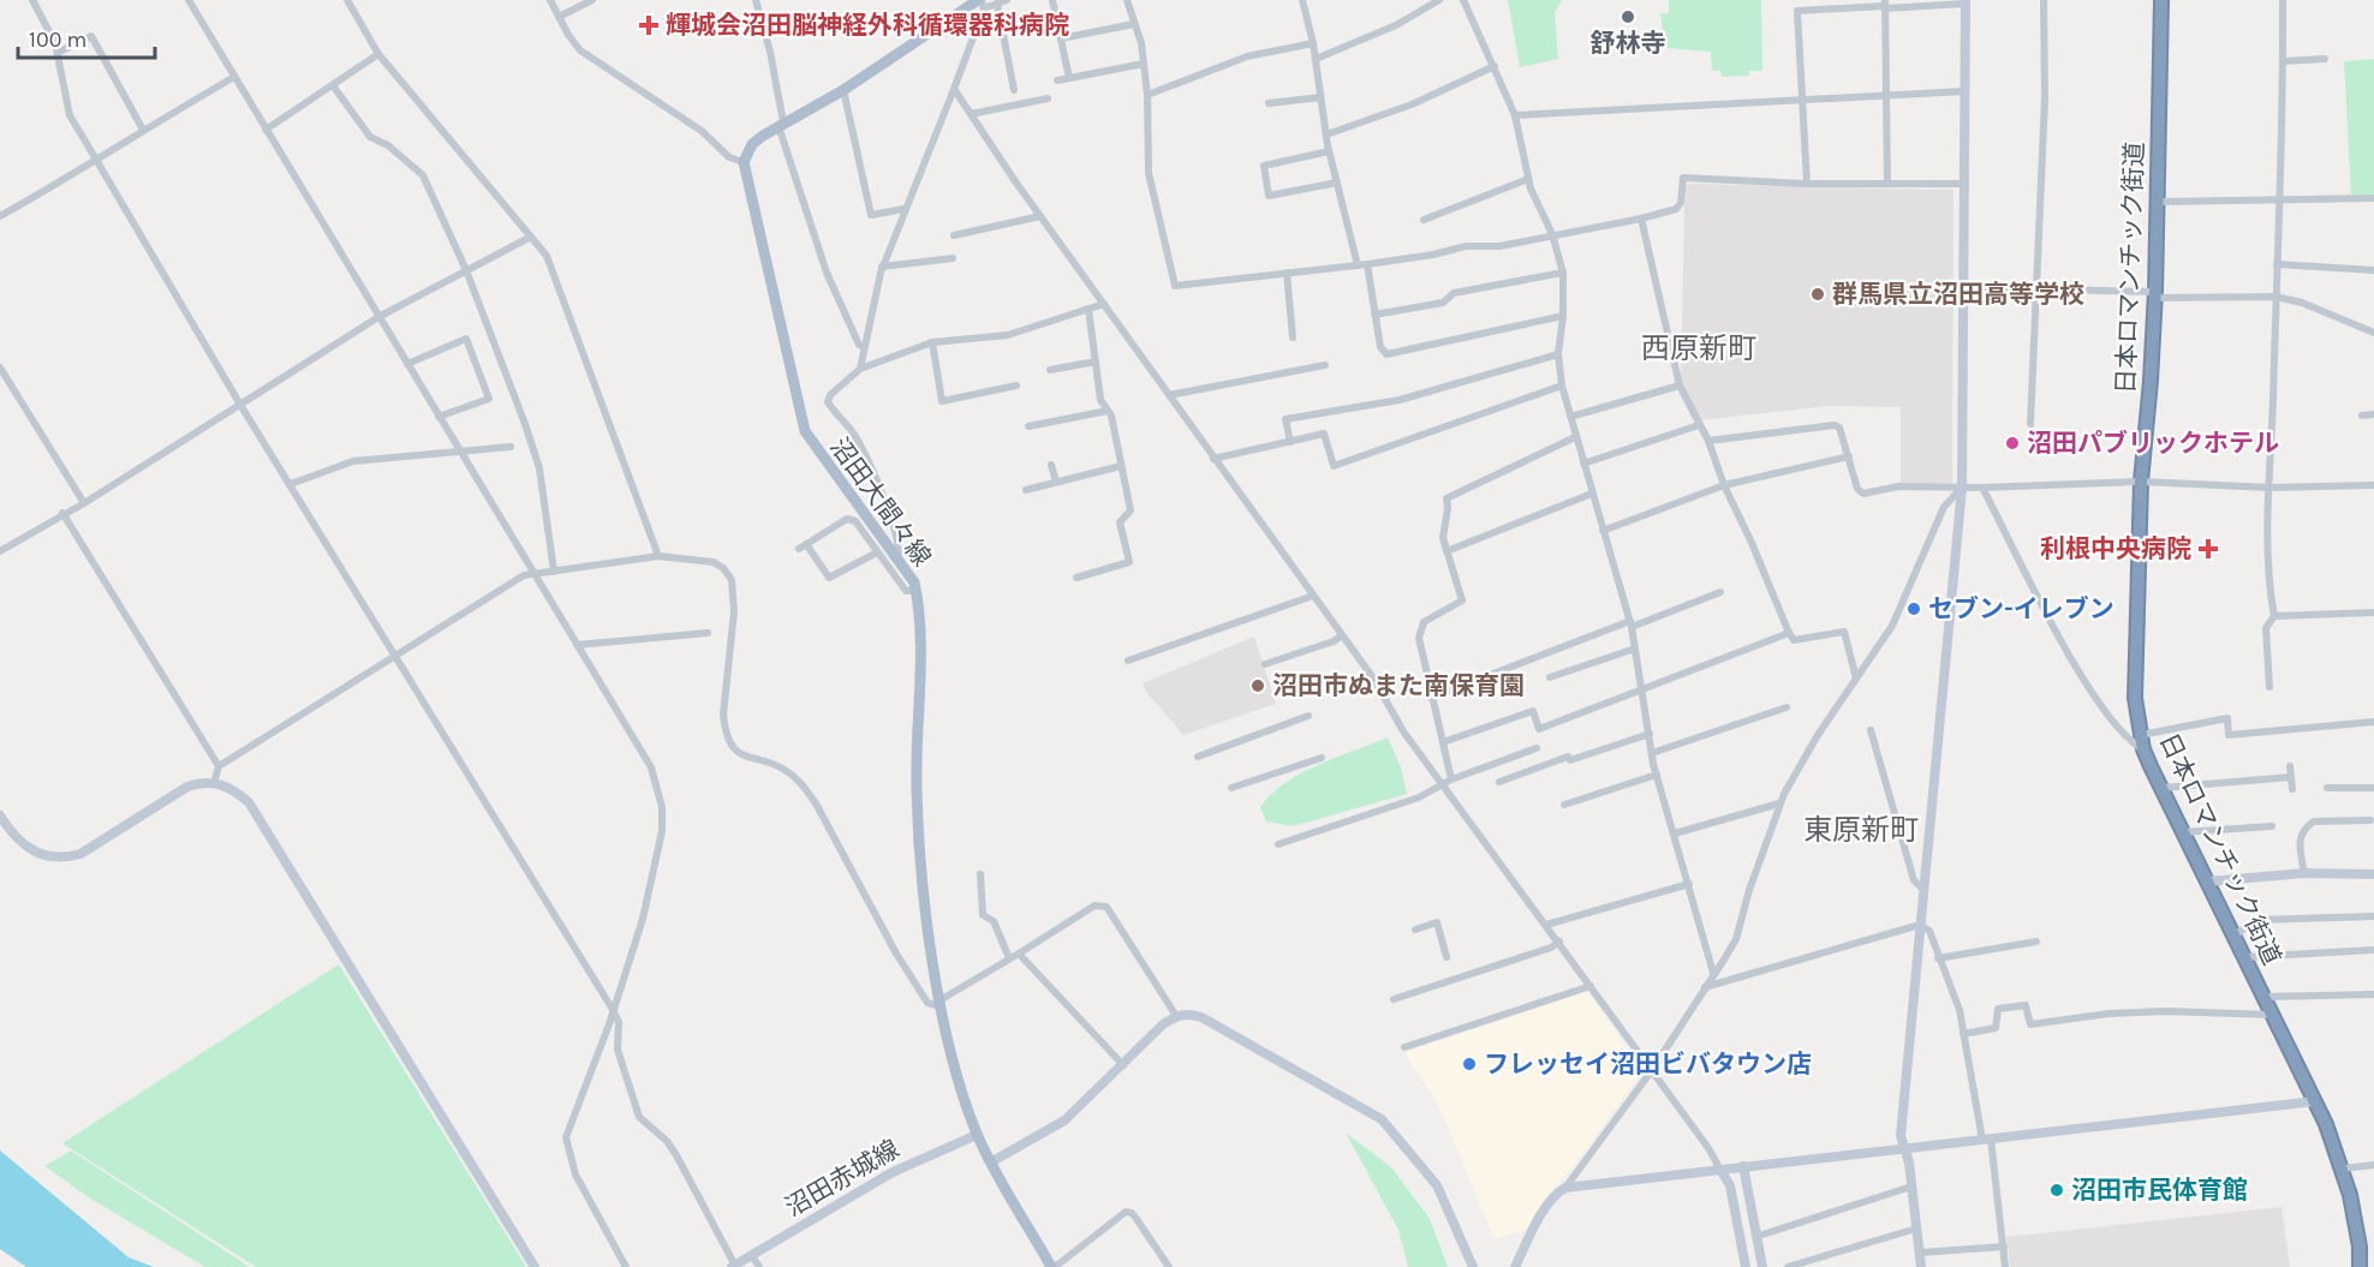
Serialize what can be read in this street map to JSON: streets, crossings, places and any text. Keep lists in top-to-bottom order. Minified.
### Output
{"streets":{"highway":["日本ロマンチック街道"],"main road":["沼田大間々線"],"street":["沼田赤城線"]},"crossings":[["沼田大間々線","沼田赤城線"]],"districts":["西原新町","東原新町"],"places":{"other":["舒林寺","群馬県立沼田高等学校","沼田パブリックホテル","セブン-イレブン","沼田市ぬまた南保育園","フレッセイ沼田ビバタウン店","沼田市民体育館"],"health":["輝城会沼田脳神経外科循環器科病院","利根中央病院"]},"scale_bar":"100 m"}
